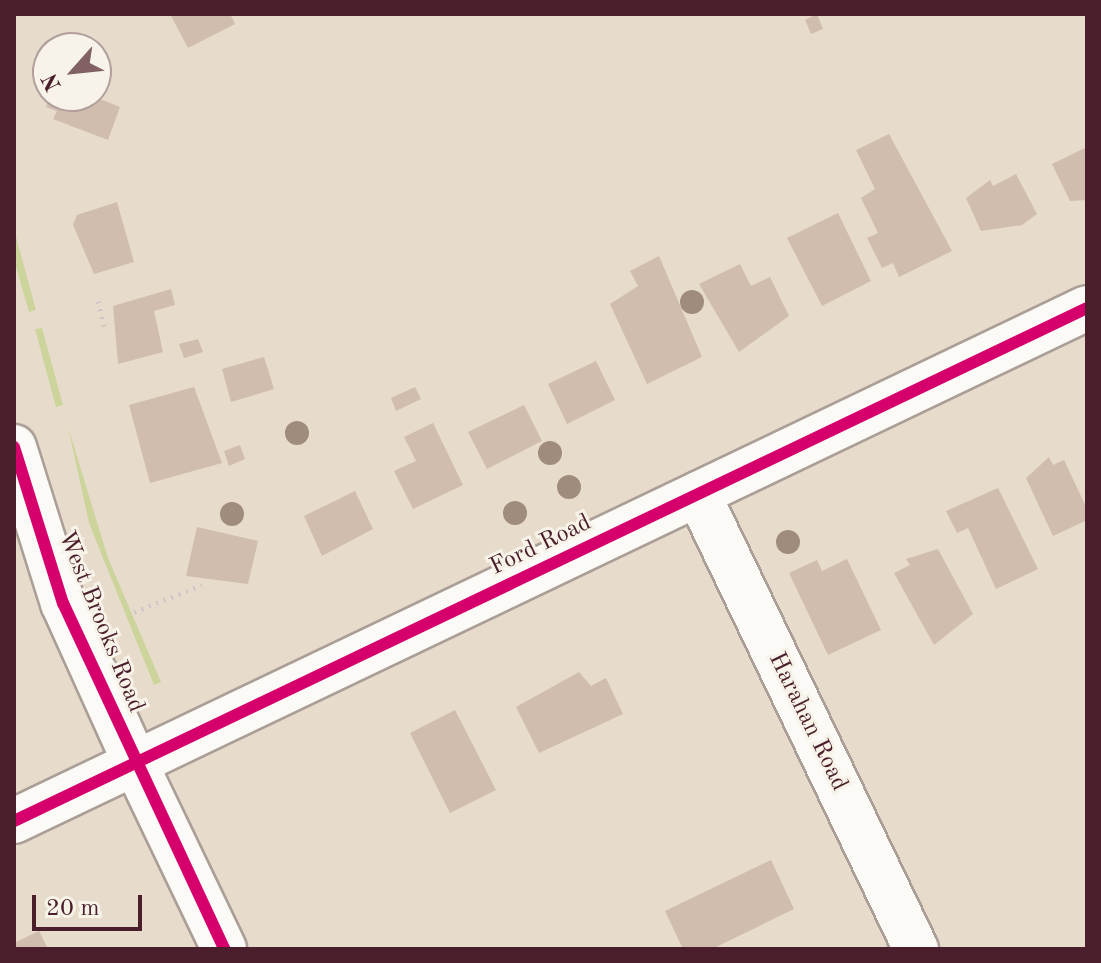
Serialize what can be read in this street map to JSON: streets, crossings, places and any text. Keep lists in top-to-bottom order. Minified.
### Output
{"streets":{"street":["Ford Road","West Brooks Road","Harahan Road"]},"crossings":[["Ford Road","West Brooks Road"],["Ford Road","Harahan Road"]],"scale_bar":"20 m","north":"bottom left"}
